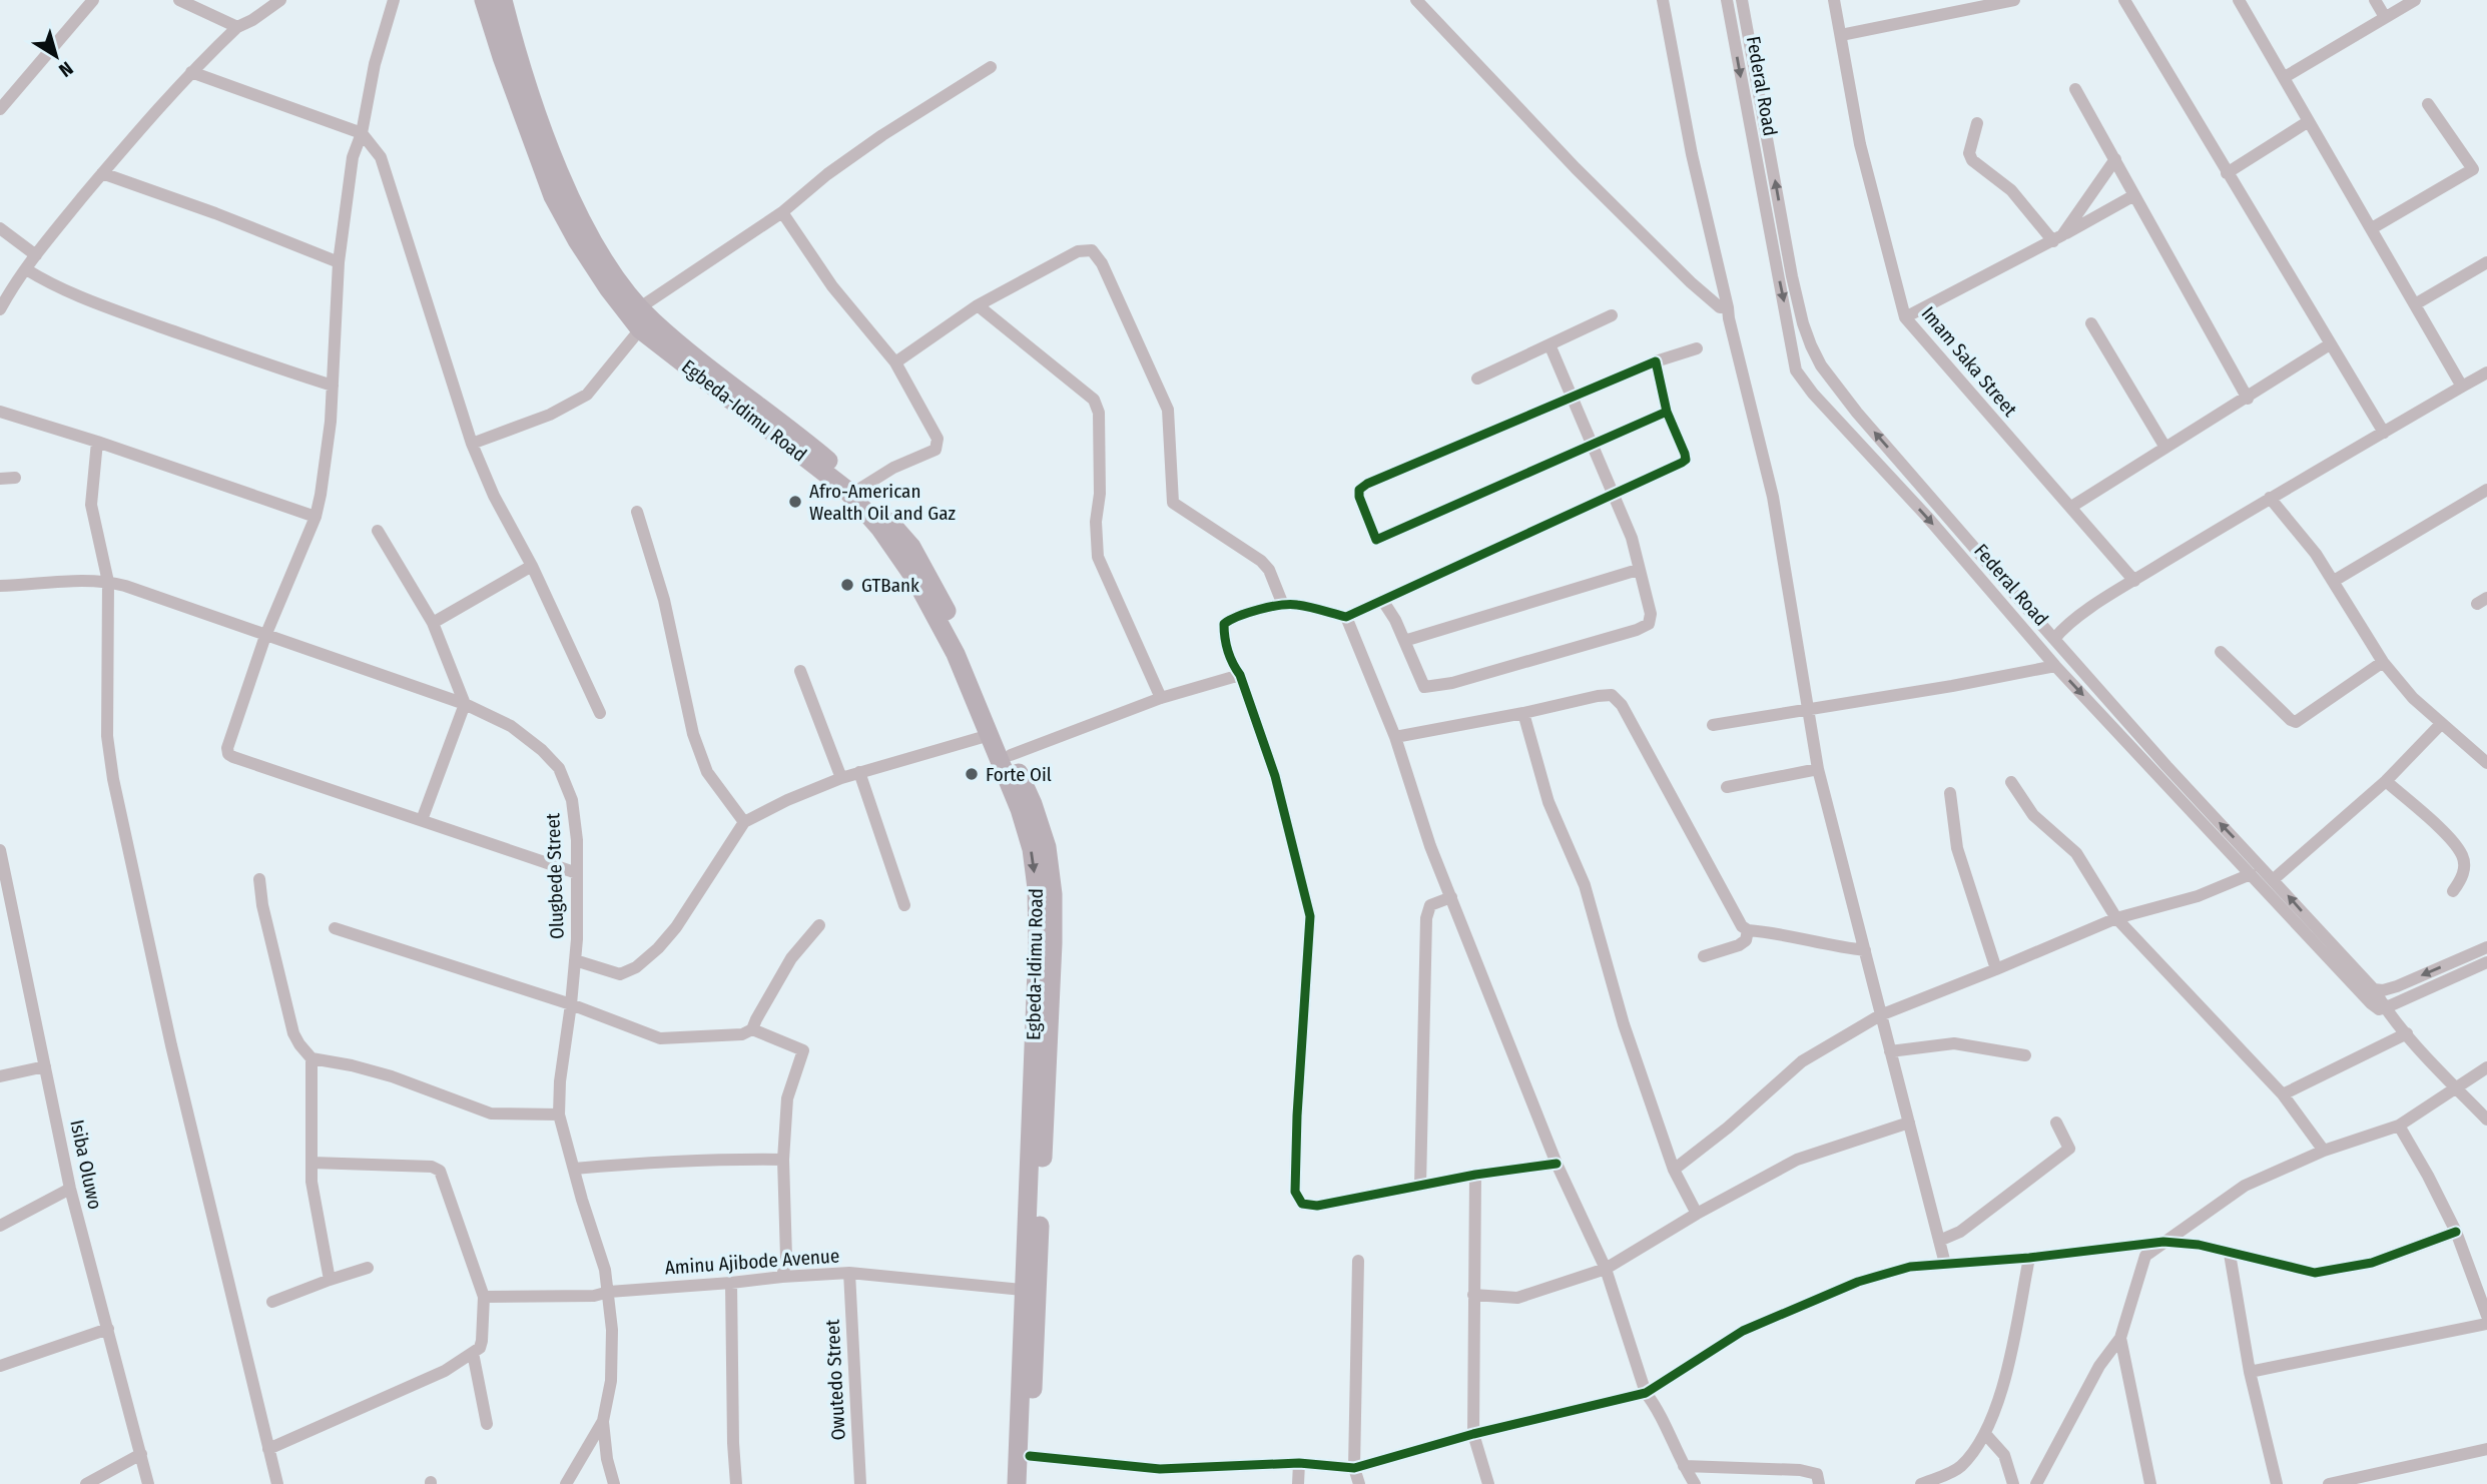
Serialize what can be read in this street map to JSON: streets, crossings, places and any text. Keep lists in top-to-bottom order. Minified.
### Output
{"streets":{"main road":["Egbeda-Idimu Road"],"street":["Federal Road","Imam Saka Street","Olugbede Street","Isiba Oluwo","Aminu Ajibode Avenue","Owutedo Street"]},"crossings":[["Egbeda-Idimu Road","Aminu Ajibode Avenue"],["Olugbede Street","Aminu Ajibode Avenue"],["Aminu Ajibode Avenue","Owutedo Street"]],"places":["Afro-American Wealth Oil and Gaz","GTBank","Forte Oil"],"north":"bottom right"}
